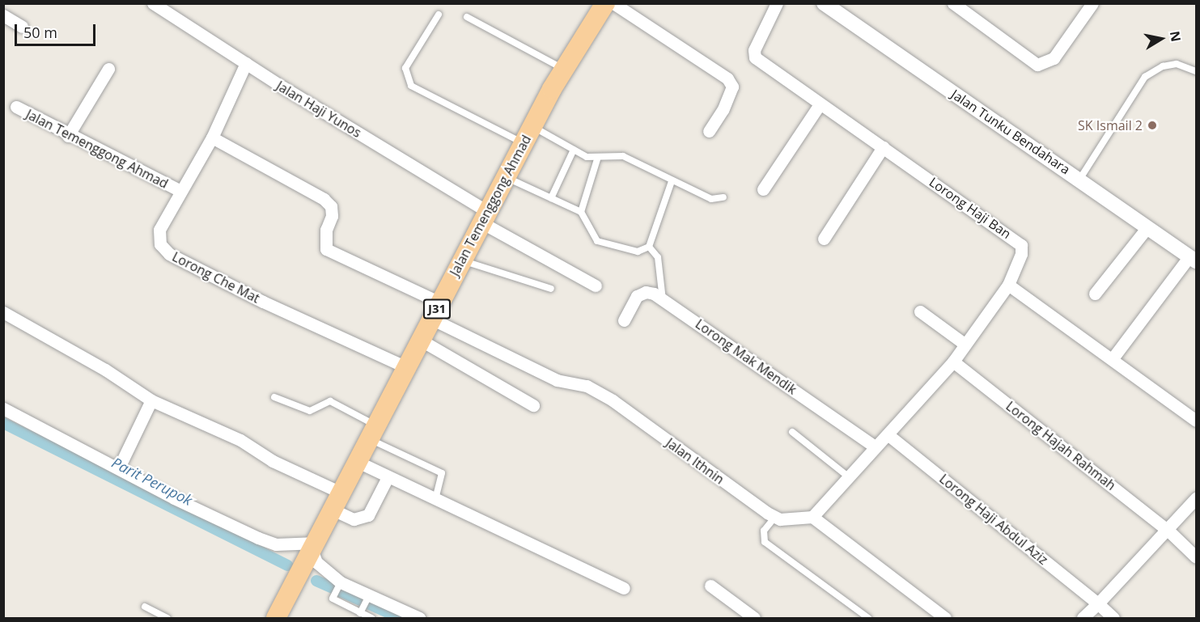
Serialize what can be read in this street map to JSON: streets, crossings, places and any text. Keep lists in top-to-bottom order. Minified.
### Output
{"streets":{"main road":["Jalan Temenggong Ahmad","J31"],"street":["Jalan Haji Yunos","Jalan Tunku Bendahara","Lorong Haji Ban","Lorong Che Mat","Lorong Mak Mendik","Lorong Hajah Rahmah","Jalan Ithnin","Lorong Haji Abdul Aziz"]},"crossings":[["Jalan Haji Yunos","Jalan Temenggong Ahmad"],["Jalan Haji Yunos","Lorong Che Mat"],["Jalan Temenggong Ahmad","Lorong Che Mat"],["Jalan Temenggong Ahmad","Jalan Ithnin"],["Lorong Haji Ban","Lorong Mak Mendik"],["Lorong Haji Ban","Lorong Hajah Rahmah"],["Lorong Haji Ban","Lorong Haji Abdul Aziz"],["Lorong Che Mat","Jalan Ithnin"]],"water":["Parit Perupok"],"places":["SK Ismail 2"],"scale_bar":"50 m","north":"right"}
